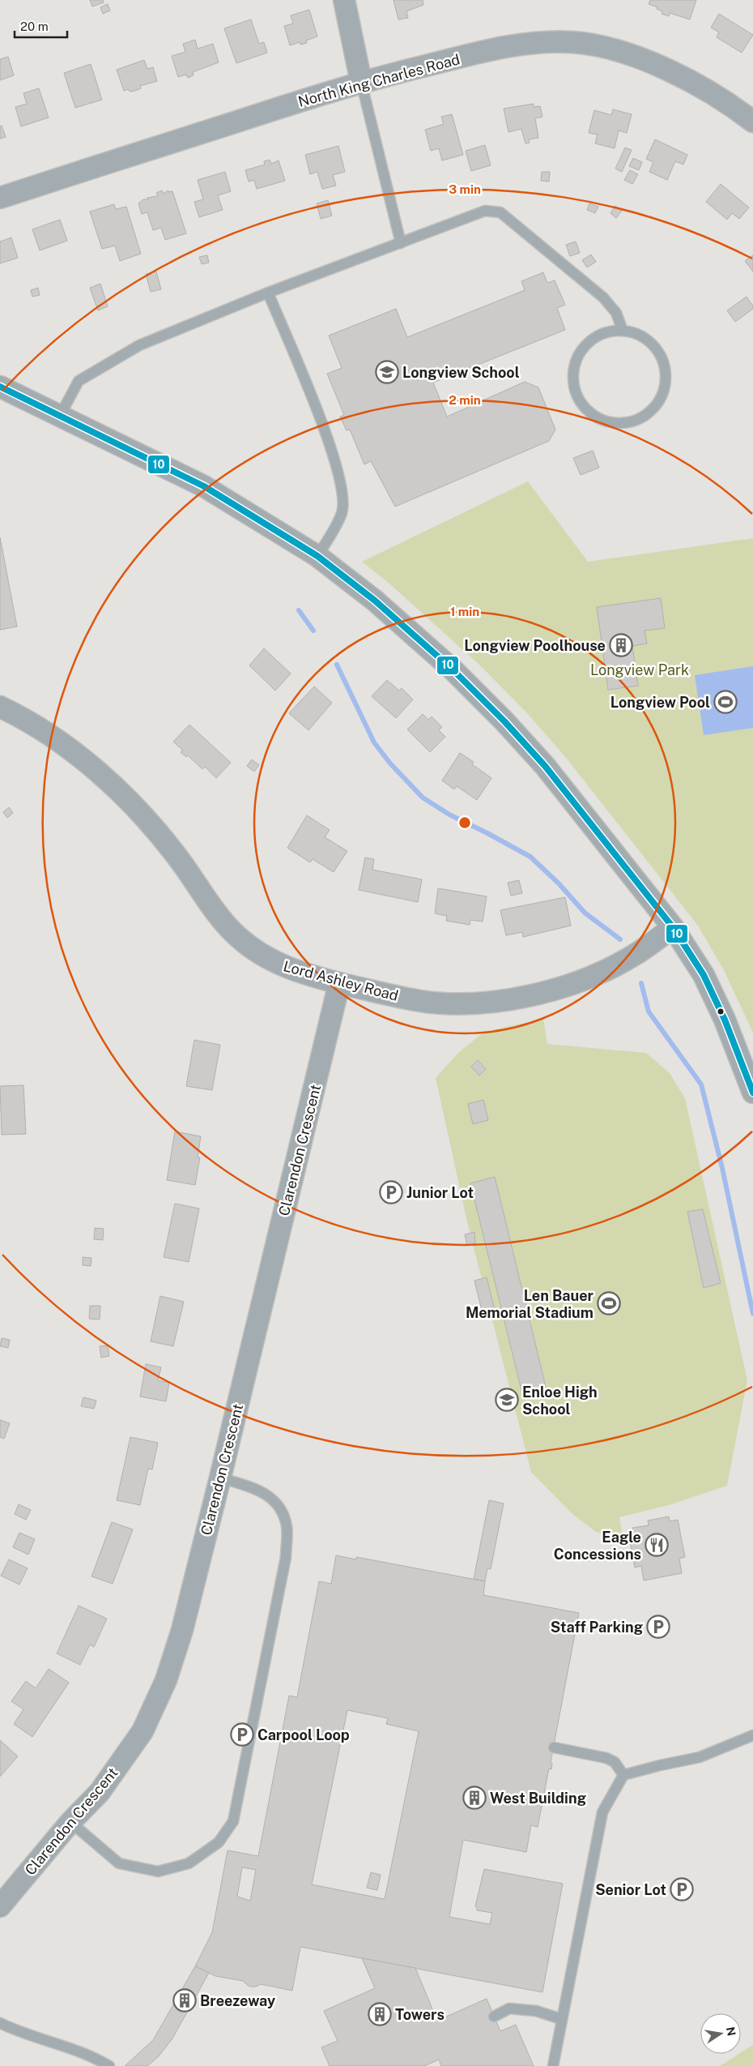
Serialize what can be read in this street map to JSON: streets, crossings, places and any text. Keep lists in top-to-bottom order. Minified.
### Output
{"streets":{"street":["North King Charles Road","Lord Ashley Road","Clarendon Crescent"]},"crossings":[["Lord Ashley Road","Clarendon Crescent"]],"parks":["Longview Park"],"places":{"school or university":["Longview School","Enloe High School"],"building":["Longview Poolhouse","West Building","Breezeway","Towers"],"sports":["Longview Pool","Len Bauer Memorial Stadium"],"parking":["Junior Lot","Staff Parking","Carpool Loop","Senior Lot"],"restaurant":["Eagle Concessions"]},"lines":["transit line 10"],"scale_bar":"20 m","north":"right","rings":["3 min","2 min","1 min"]}
